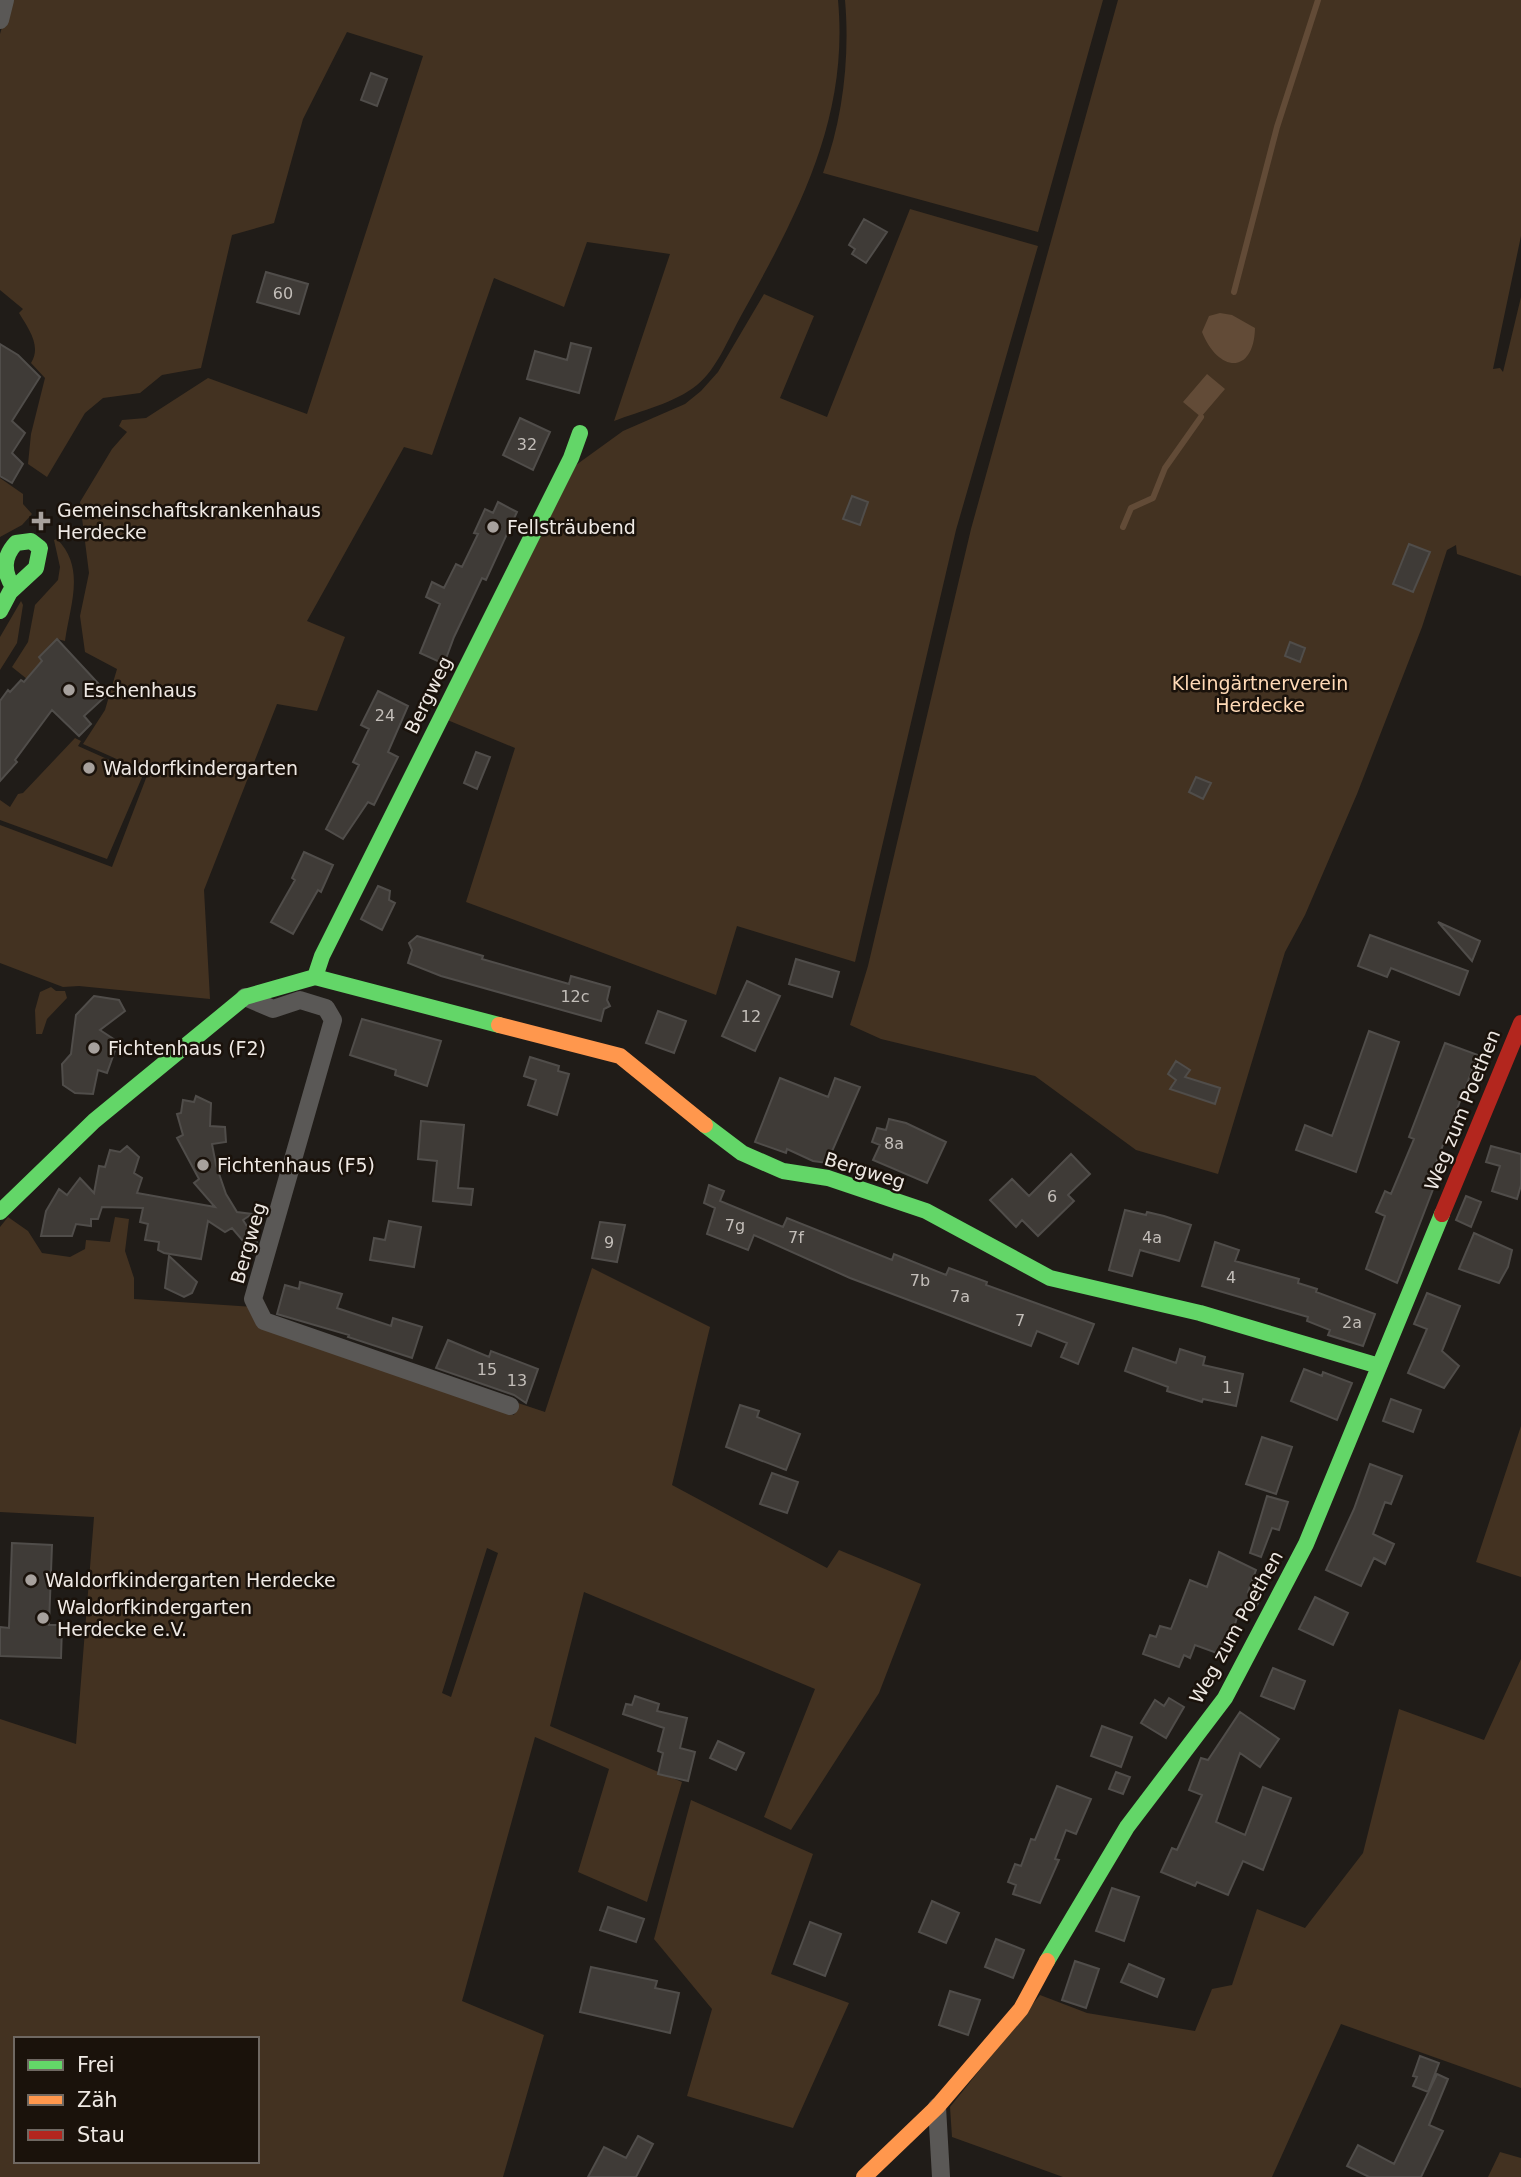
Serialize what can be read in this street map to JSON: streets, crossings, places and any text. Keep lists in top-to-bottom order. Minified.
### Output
{"streets":{"street":["Bergweg","Weg zum Poethen"]},"crossings":[["Bergweg","Weg zum Poethen"]],"parks":["Kleingärtnerverein Herdecke"],"places":{"health":["Gemeinschaftskrankenhaus Herdecke"],"other":["Fellsträubend","Eschenhaus","Waldorfkindergarten","Fichtenhaus (F2)","Fichtenhaus (F5)","Waldorfkindergarten Herdecke","Waldorfkindergarten Herdecke e.V."]},"house_numbers":["60","32","24","12c","12","8a","6","7g","7f","4a","9","4","7b","7a","7","2a","15","13","1"],"legend":["Frei","Zäh","Stau"]}
